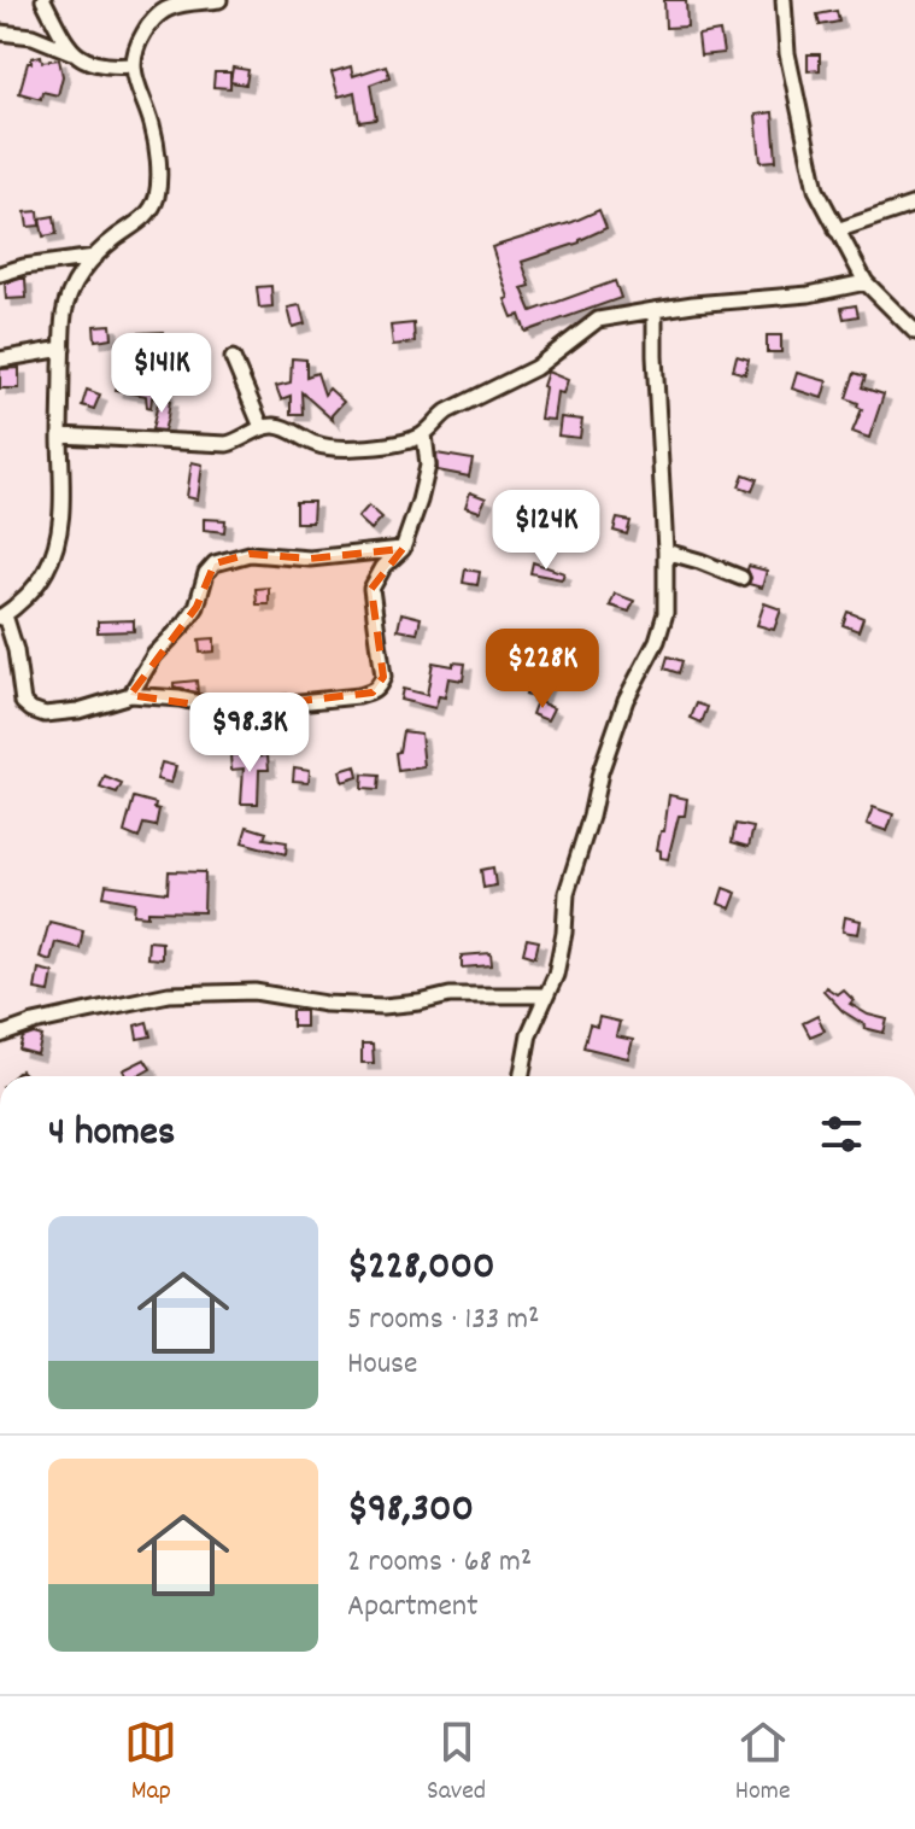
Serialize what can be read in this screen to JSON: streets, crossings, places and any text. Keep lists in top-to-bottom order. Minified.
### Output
{"page":{"price":["$141K","$124K","$228K","$98.3K"],"heading":"4 homes","list":[{"name":"$228,000","note":"5 rooms · 133 m² · House"},{"name":"$98,300","note":"2 rooms · 68 m² · Apartment"}],"tabs":["Map","Saved","Home"]}}
